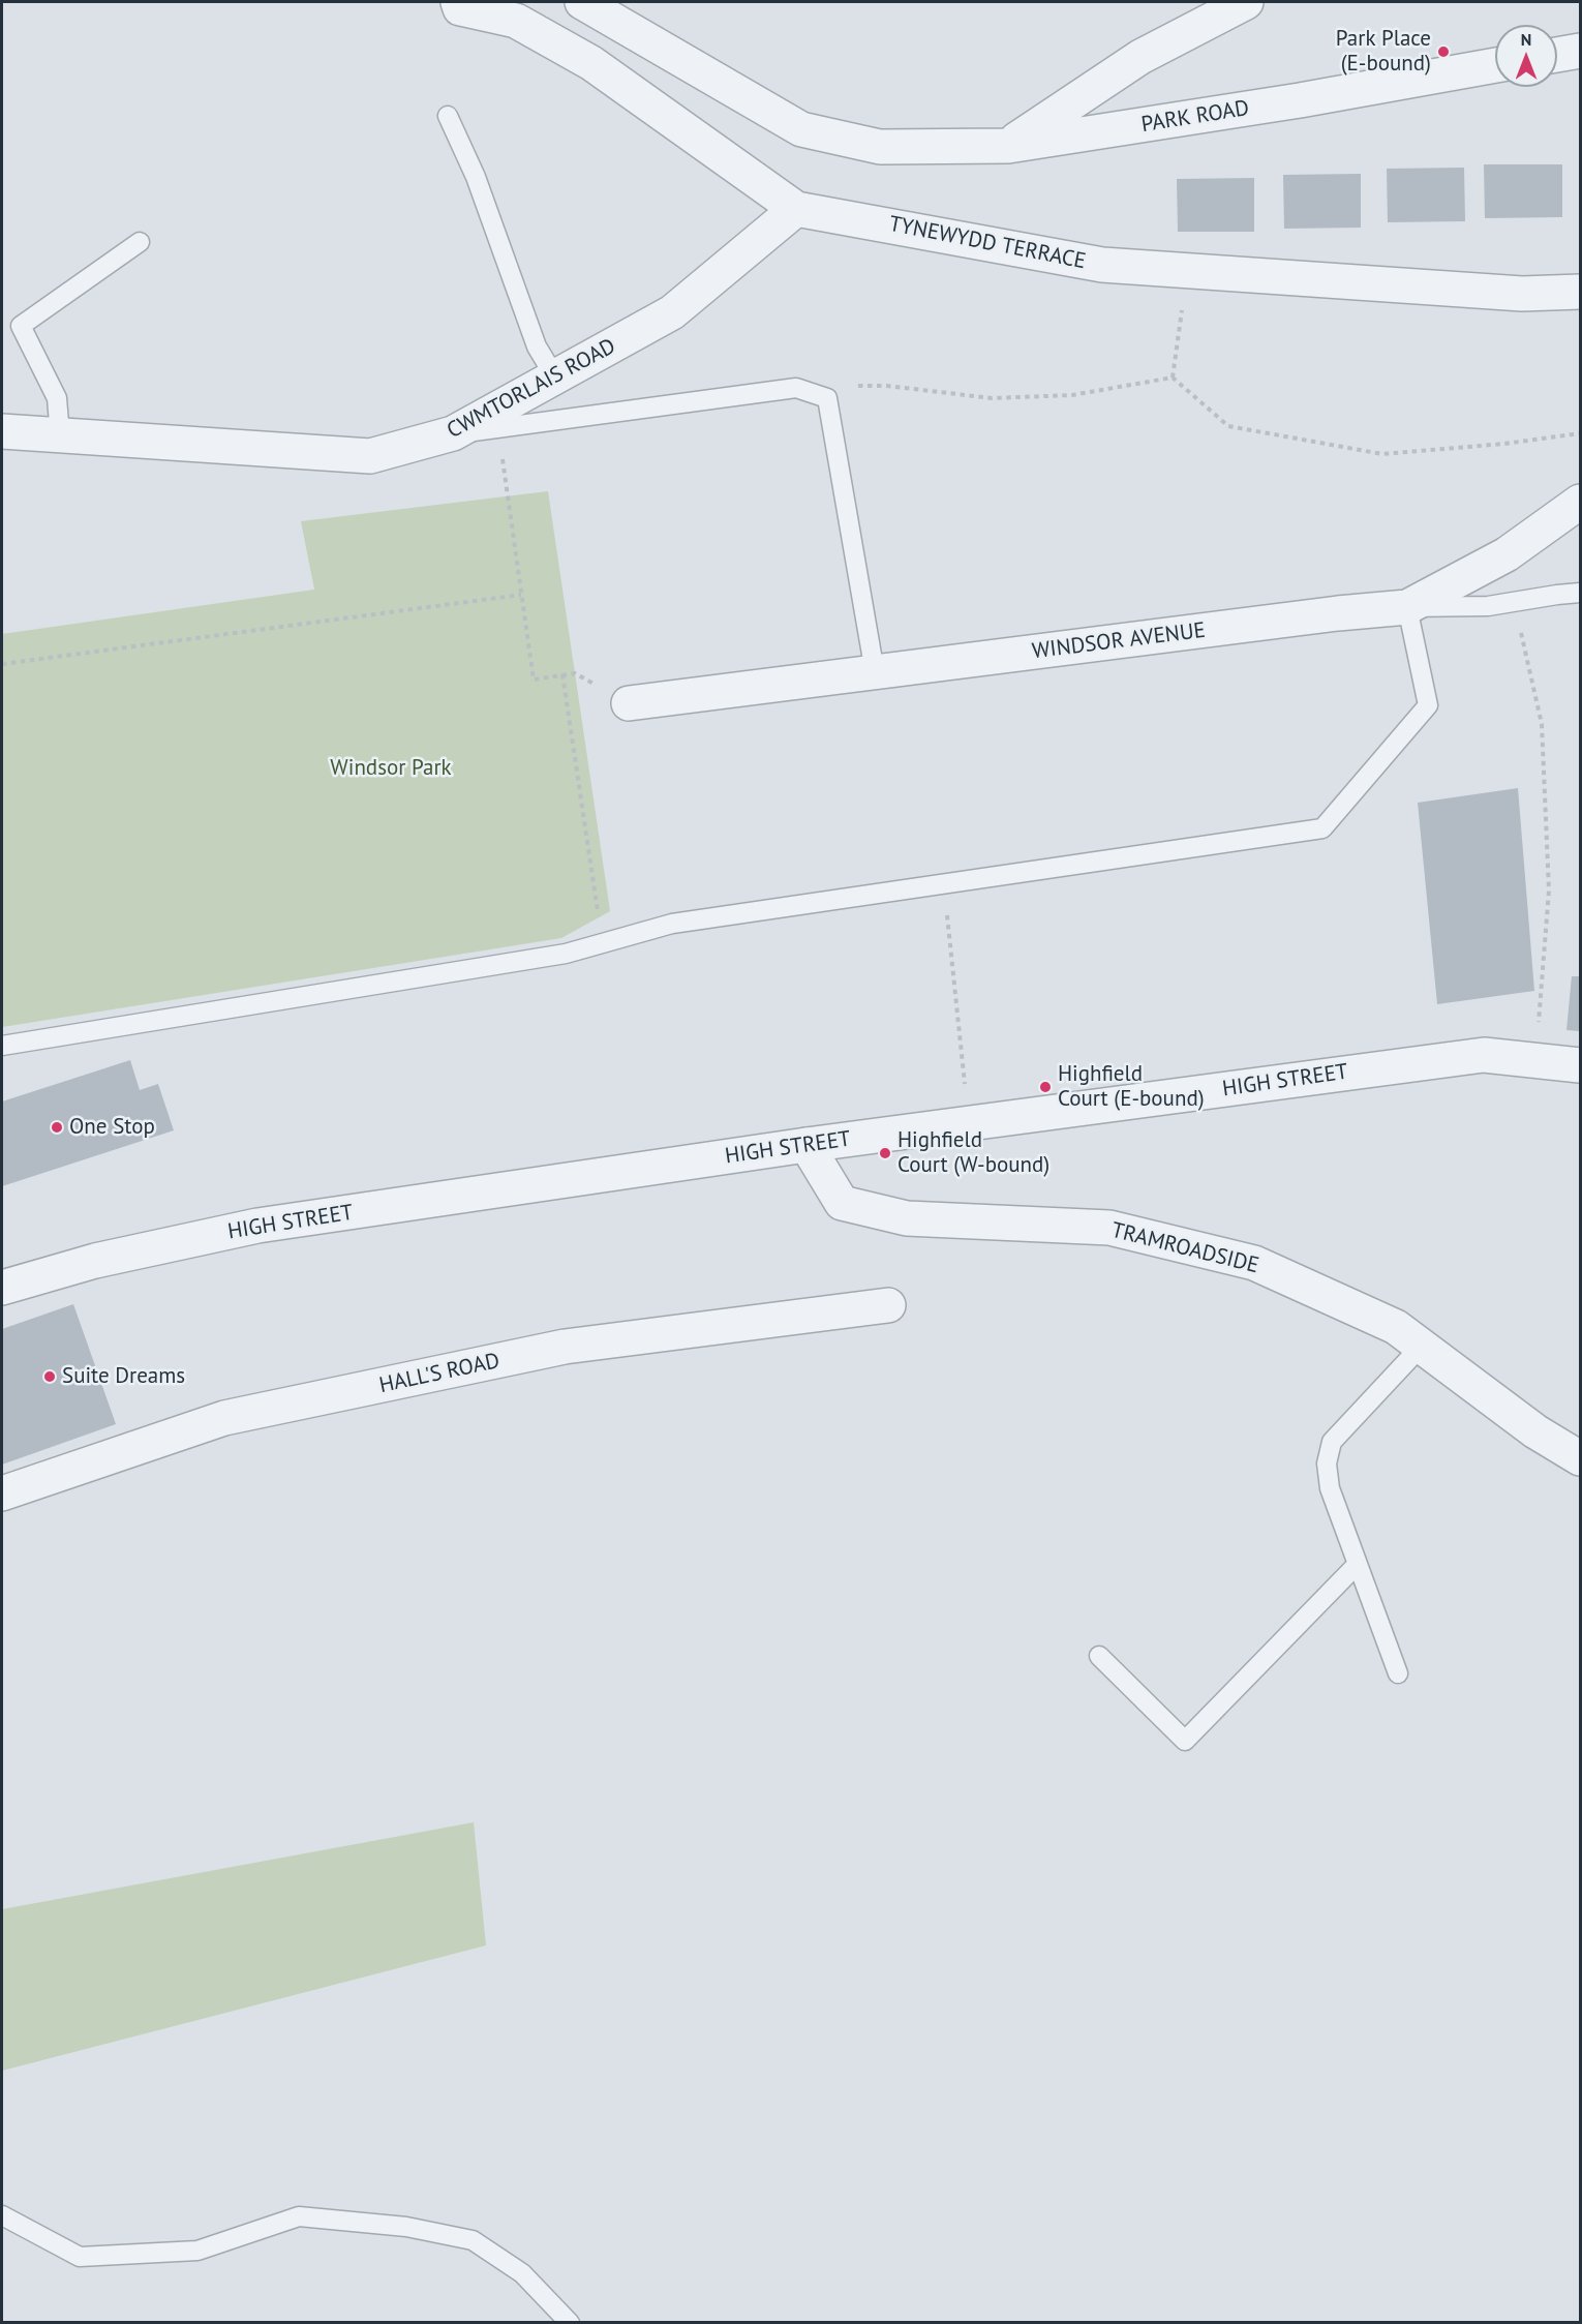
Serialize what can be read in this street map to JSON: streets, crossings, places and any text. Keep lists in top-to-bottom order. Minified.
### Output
{"streets":{"street":["PARK ROAD","TYNEWYDD TERRACE","CWMTORLAIS ROAD","WINDSOR AVENUE","HIGH STREET","TRAMROADSIDE","HALL'S ROAD"]},"crossings":[["TYNEWYDD TERRACE","CWMTORLAIS ROAD"],["HIGH STREET","TRAMROADSIDE"]],"parks":["Windsor Park"],"places":["Park Place (E-bound)","Highfield Court (E-bound)","One Stop","Highfield Court (W-bound)","Suite Dreams"],"north":"top"}
